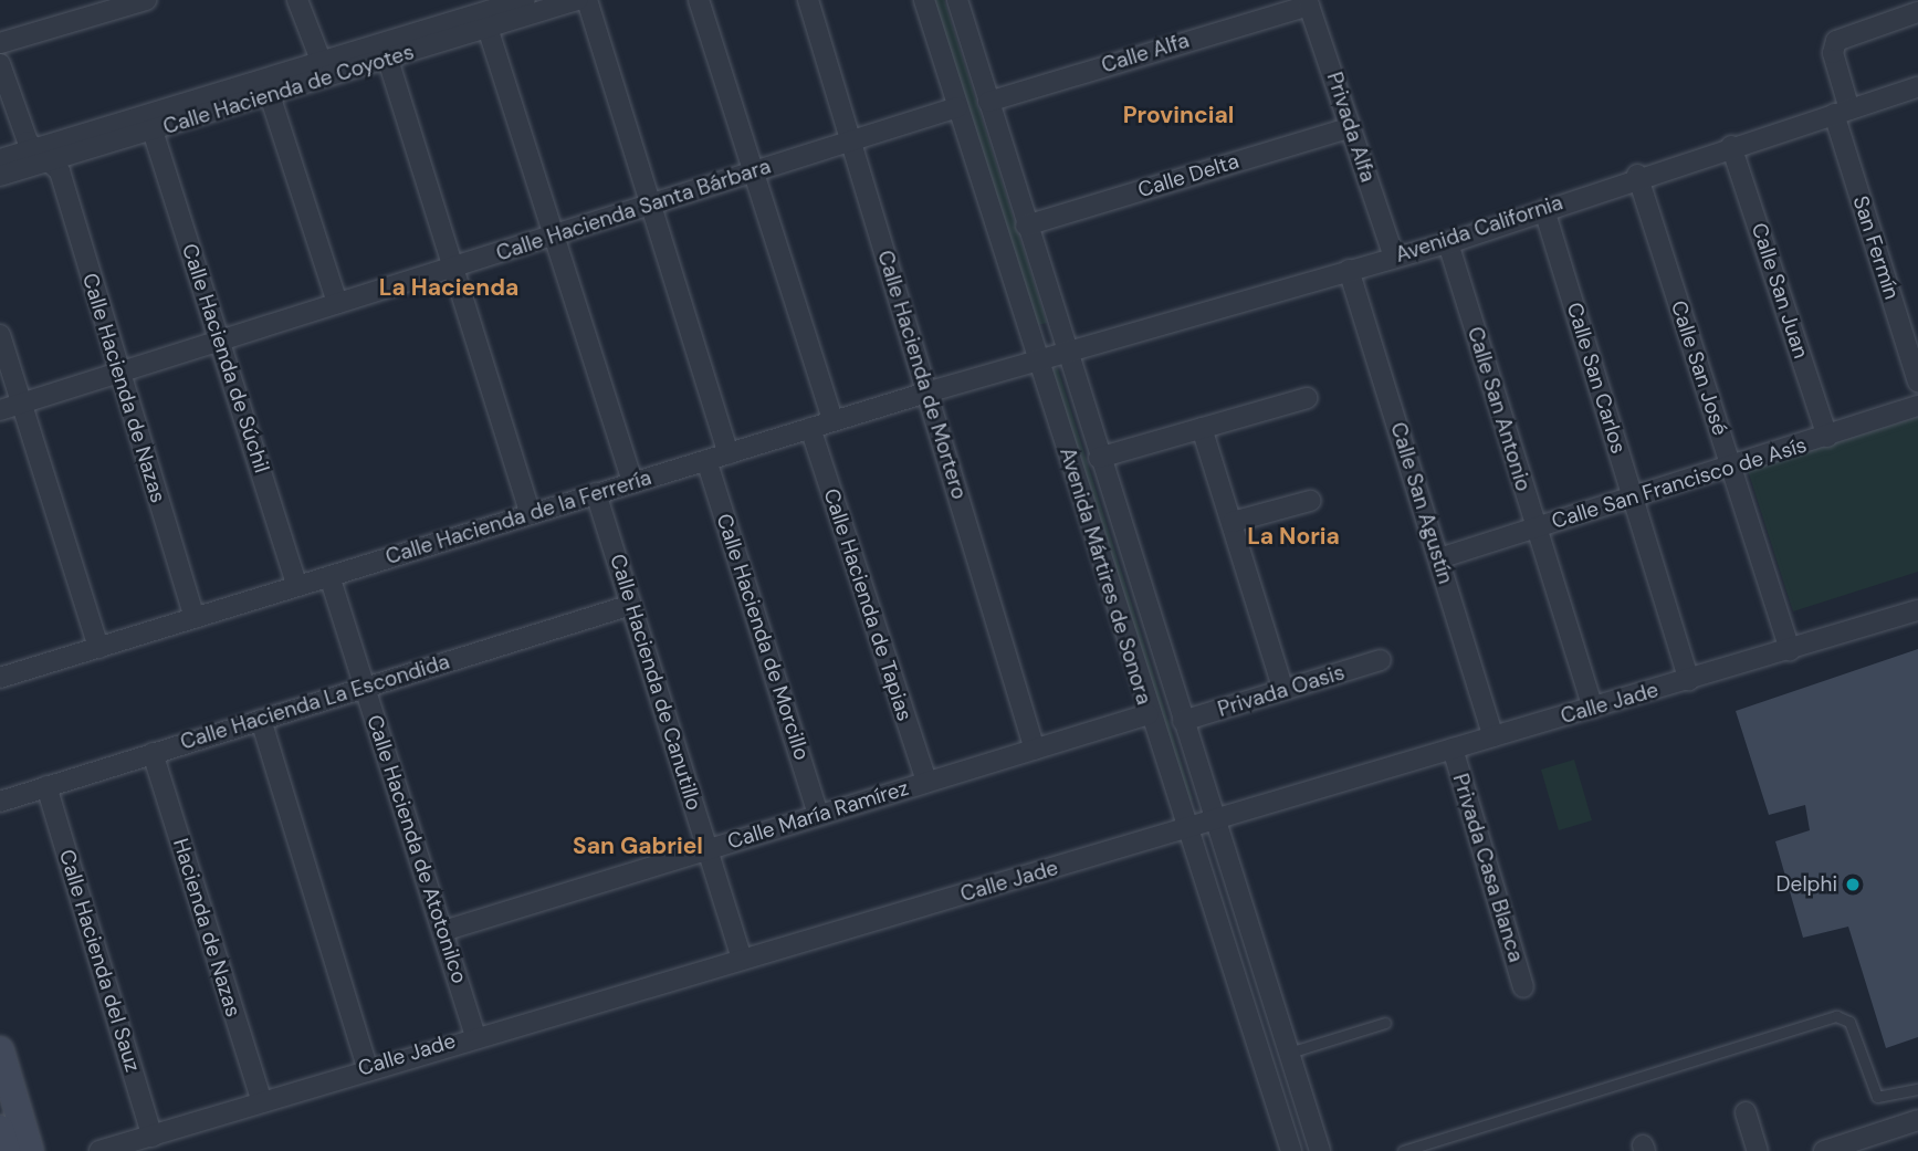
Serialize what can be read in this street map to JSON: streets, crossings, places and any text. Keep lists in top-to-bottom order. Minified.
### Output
{"streets":{"street":["Calle Alfa","Calle Hacienda de Coyotes","Privada Alfa","Calle Delta","Calle Hacienda Santa Bárbara","Avenida California","San Fermín","Calle San Juan","Calle Hacienda de Súchil","Calle San José","Calle Hacienda de Mortero","Calle San Carlos","Calle Hacienda de Nazas","Calle San Antonio","Calle San Francisco de Asís","Calle San Agustín","Calle Hacienda de la Ferrería","Avenida Mártires de Sonora","Calle Hacienda de Tapias","Calle Hacienda de Morcillo","Calle Hacienda de Canutillo","Privada Oasis","Calle Hacienda La Escondida","Calle Jade","Calle María Ramírez","Calle Hacienda de Atotonilco","Privada Casa Blanca","Hacienda de Nazas","Calle Hacienda del Sauz"]},"crossings":[["Calle Alfa","Privada Alfa"],["Calle Alfa","Avenida Mártires de Sonora"],["Calle Hacienda de Coyotes","Calle Hacienda de Súchil"],["Calle Hacienda de Coyotes","Calle Hacienda de Nazas"],["Privada Alfa","Calle Delta"],["Privada Alfa","Avenida California"],["Calle Delta","Avenida Mártires de Sonora"],["Calle Hacienda Santa Bárbara","Calle Hacienda de Súchil"],["Calle Hacienda Santa Bárbara","Calle Hacienda de Mortero"],["Calle Hacienda Santa Bárbara","Calle Hacienda de Nazas"],["Calle Hacienda Santa Bárbara","Avenida Mártires de Sonora"],["Avenida California","San Fermín"],["Avenida California","Calle San Juan"],["Avenida California","Calle San José"],["Avenida California","Calle San Carlos"],["Avenida California","Calle San Antonio"],["Avenida California","Calle San Agustín"],["Avenida California","Calle Hacienda de la Ferrería"],["Avenida California","Avenida Mártires de Sonora"],["Calle San Juan","Calle San Francisco de Asís"],["Calle Hacienda de Súchil","Calle Hacienda de la Ferrería"],["Calle San José","Calle San Francisco de Asís"],["Calle San José","Calle Jade"],["Calle Hacienda de Mortero","Calle Hacienda de la Ferrería"],["Calle Hacienda de Mortero","Calle María Ramírez"],["Calle San Carlos","Calle San Francisco de Asís"],["Calle San Carlos","Calle Jade"],["Calle Hacienda de Nazas","Calle Hacienda de la Ferrería"],["Calle San Antonio","Calle San Francisco de Asís"],["Calle San Antonio","Calle Jade"],["Calle San Francisco de Asís","Calle San Agustín"],["Calle San Agustín","Calle Jade"],["Calle Hacienda de la Ferrería","Avenida Mártires de Sonora"],["Calle Hacienda de la Ferrería","Calle Hacienda de Tapias"],["Calle Hacienda de la Ferrería","Calle Hacienda de Morcillo"],["Calle Hacienda de la Ferrería","Calle Hacienda de Canutillo"],["Calle Hacienda de la Ferrería","Calle Hacienda de Atotonilco"],["Avenida Mártires de Sonora","Privada Oasis"],["Avenida Mártires de Sonora","Calle Jade"],["Avenida Mártires de Sonora","Calle María Ramírez"],["Calle Hacienda de Tapias","Calle María Ramírez"],["Calle Hacienda de Morcillo","Calle María Ramírez"],["Calle Hacienda de Canutillo","Calle Hacienda La Escondida"],["Calle Hacienda de Canutillo","Calle Jade"],["Calle Hacienda de Canutillo","Calle María Ramírez"],["Calle Hacienda La Escondida","Calle Hacienda de Atotonilco"],["Calle Hacienda La Escondida","Hacienda de Nazas"],["Calle Hacienda La Escondida","Calle Hacienda del Sauz"],["Calle Jade","Calle Hacienda de Atotonilco"],["Calle Jade","Privada Casa Blanca"],["Calle Jade","Hacienda de Nazas"],["Calle Jade","Calle Hacienda del Sauz"],["Calle María Ramírez","Calle Hacienda de Atotonilco"]],"districts":["Provincial","La Hacienda","La Noria","San Gabriel"],"places":["Delphi"]}
